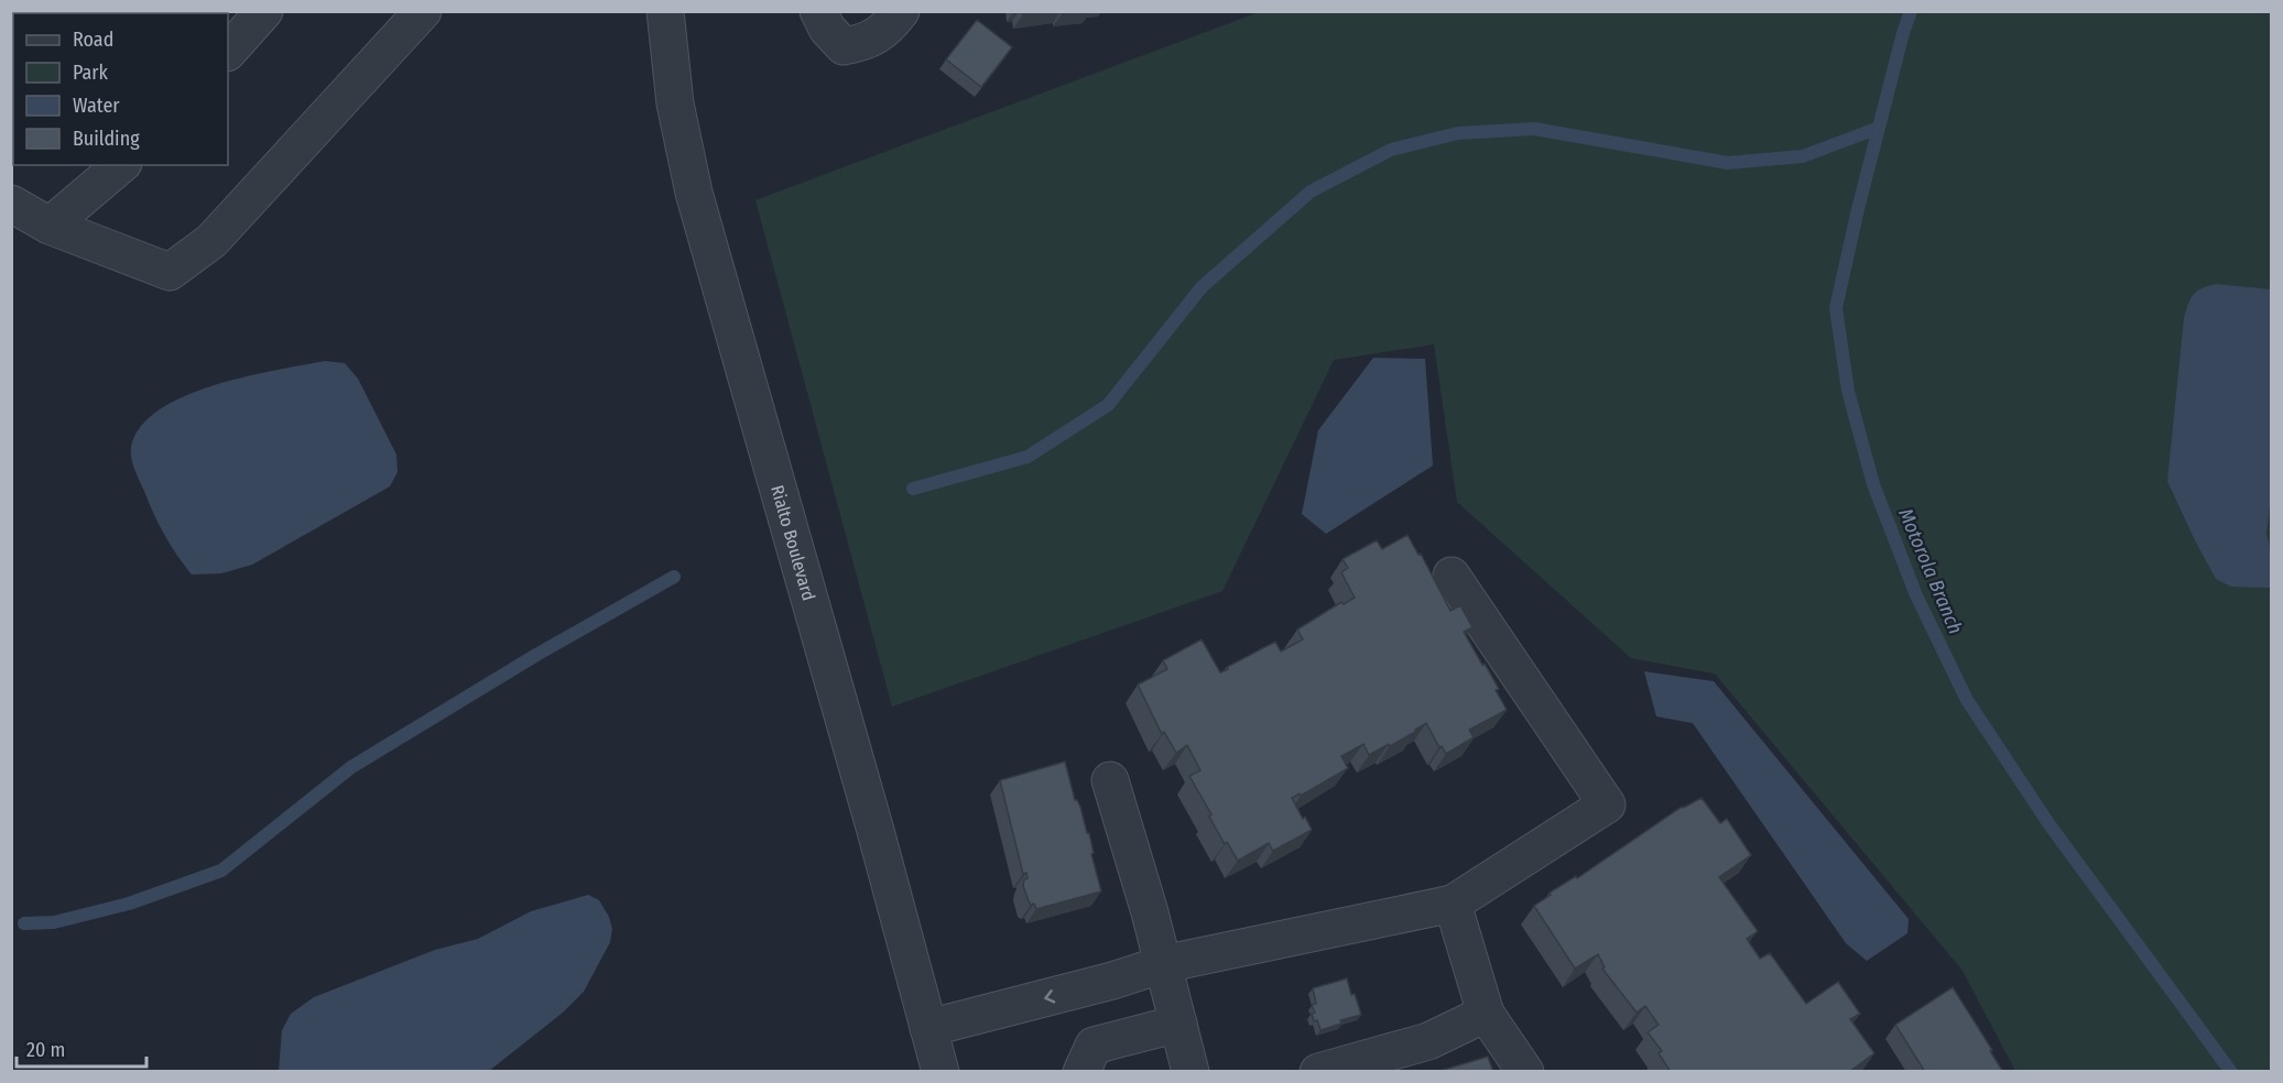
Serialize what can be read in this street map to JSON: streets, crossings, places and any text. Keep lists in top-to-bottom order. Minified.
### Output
{"streets":{"street":["Rialto Boulevard"]},"water":["Motorola Branch"],"legend":["Road","Park","Water","Building"],"scale_bar":"20 m"}
